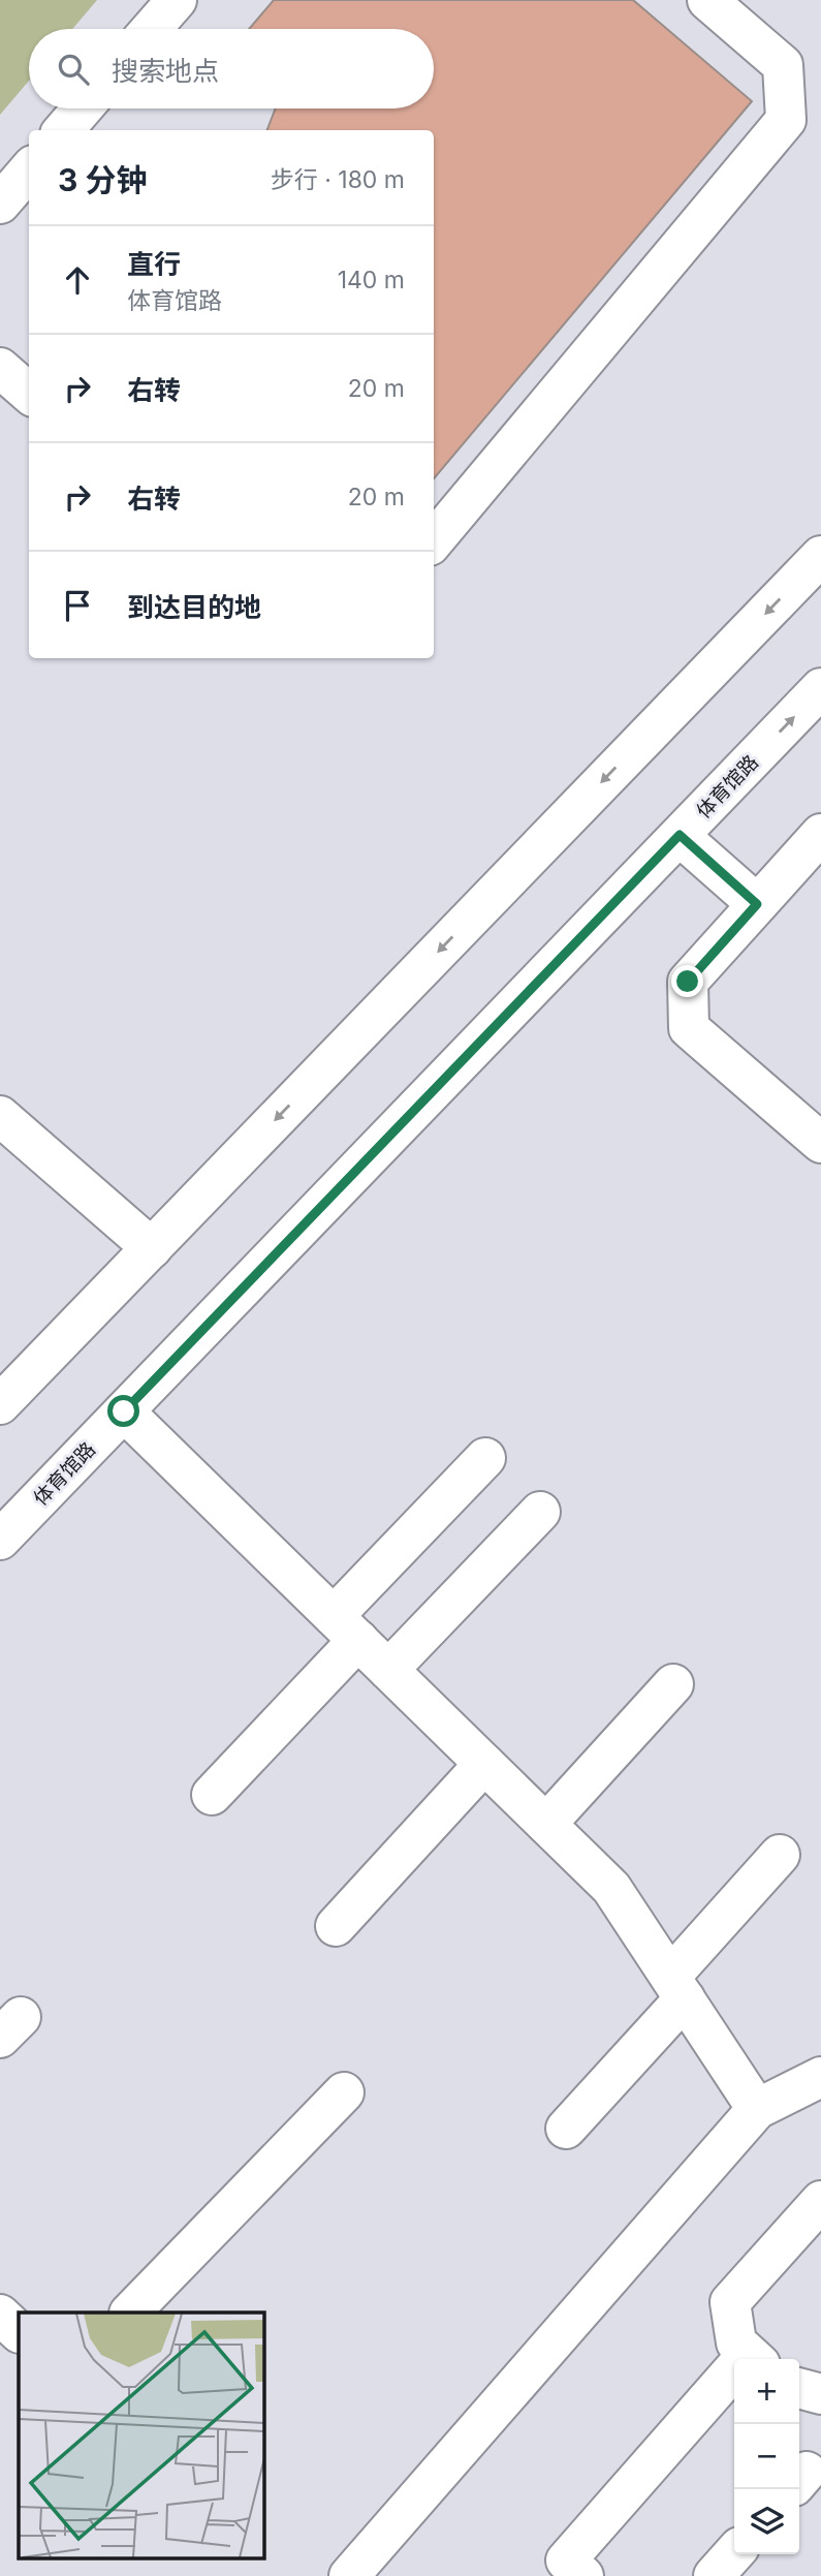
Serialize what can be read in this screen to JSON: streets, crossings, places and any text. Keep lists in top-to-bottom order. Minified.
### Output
{"streets":{"street":["体育馆路"]},"page":{"search":"搜索地点","heading":["3 分钟","步行 · 180 m"],"list":[["直行","体育馆路","140 m"],["右转","20 m"],["右转","20 m"],"到达目的地"],"map_buttons":["+","−"]}}
